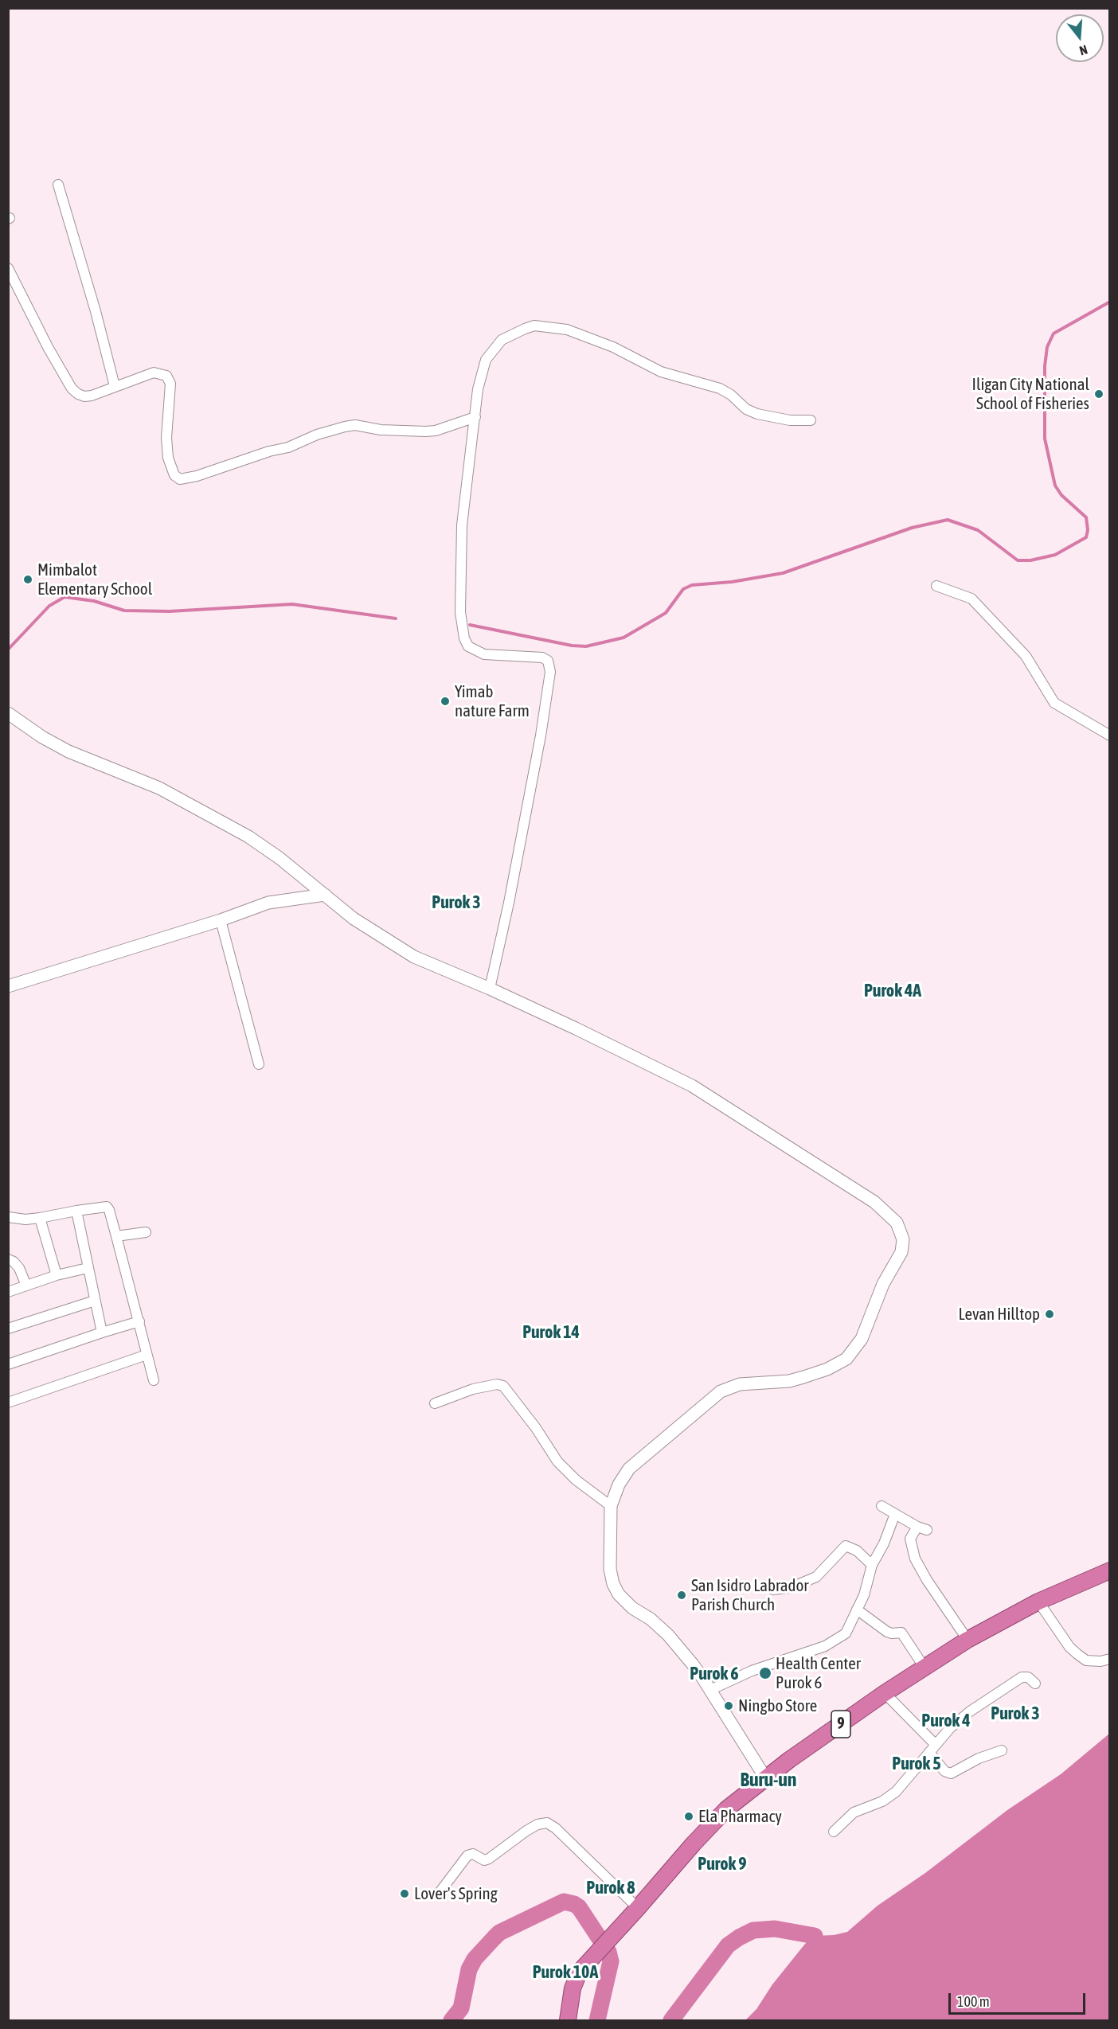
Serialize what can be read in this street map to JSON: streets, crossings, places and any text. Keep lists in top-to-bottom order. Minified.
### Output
{"streets":{"highway":["9"]},"districts":["Purok 3","Purok 4A","Purok 14","Purok 6","Purok 3","Purok 4","Purok 5","Buru-un","Purok 9","Purok 8","Purok 10A"],"places":["Iligan City National School of Fisheries","Mimbalot Elementary School","Yimab nature Farm","Levan Hilltop","San Isidro Labrador Parish Church","Health Center Purok 6","Ningbo Store","Ela Pharmacy","Lover's Spring"],"scale_bar":"100 m","north":"bottom"}
